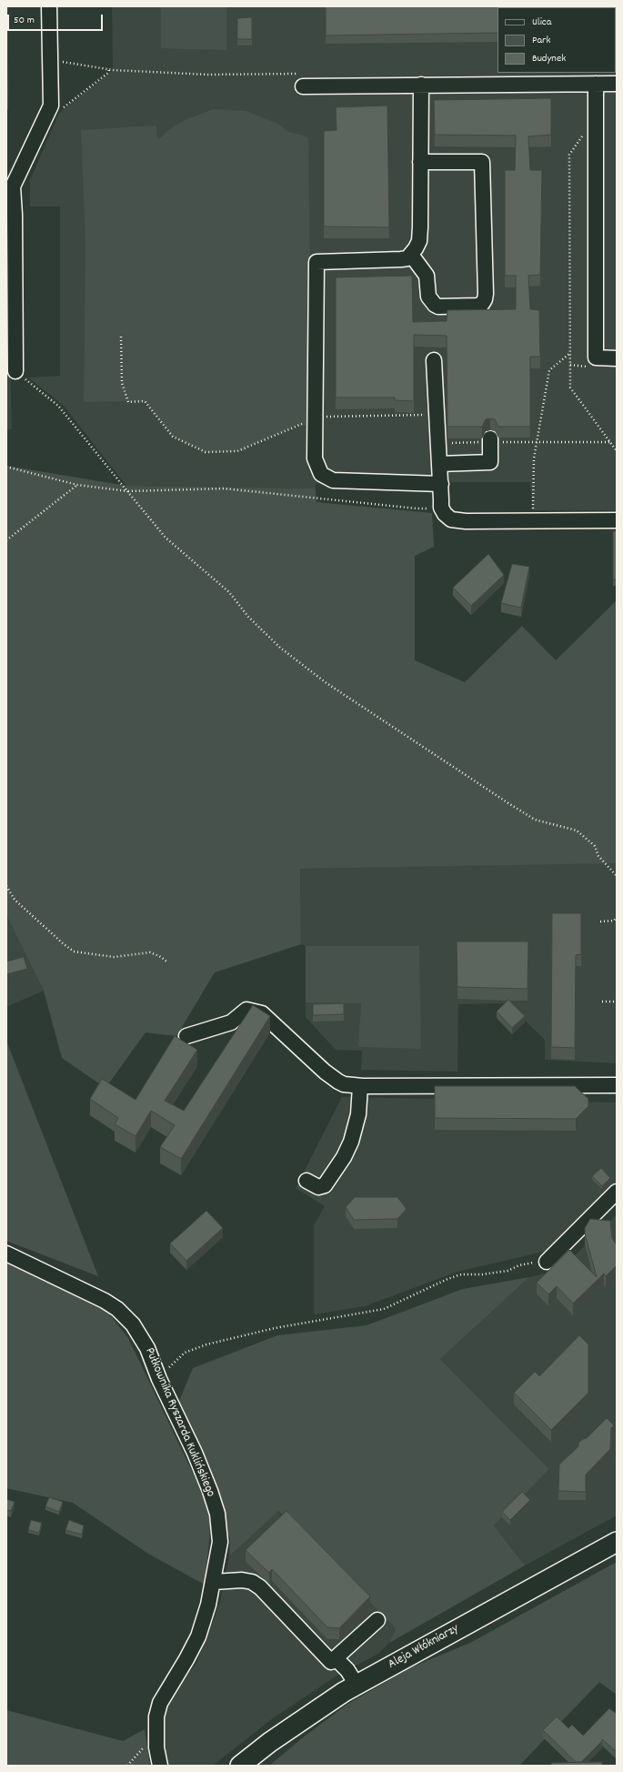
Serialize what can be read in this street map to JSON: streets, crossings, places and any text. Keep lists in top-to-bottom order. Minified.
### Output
{"streets":{"main road":["Aleja Włókniarzy"],"street":["Pułkownika Ryszarda Kuklińskiego"]},"legend":["Ulica","Park","Budynek"],"scale_bar":"50 m"}
